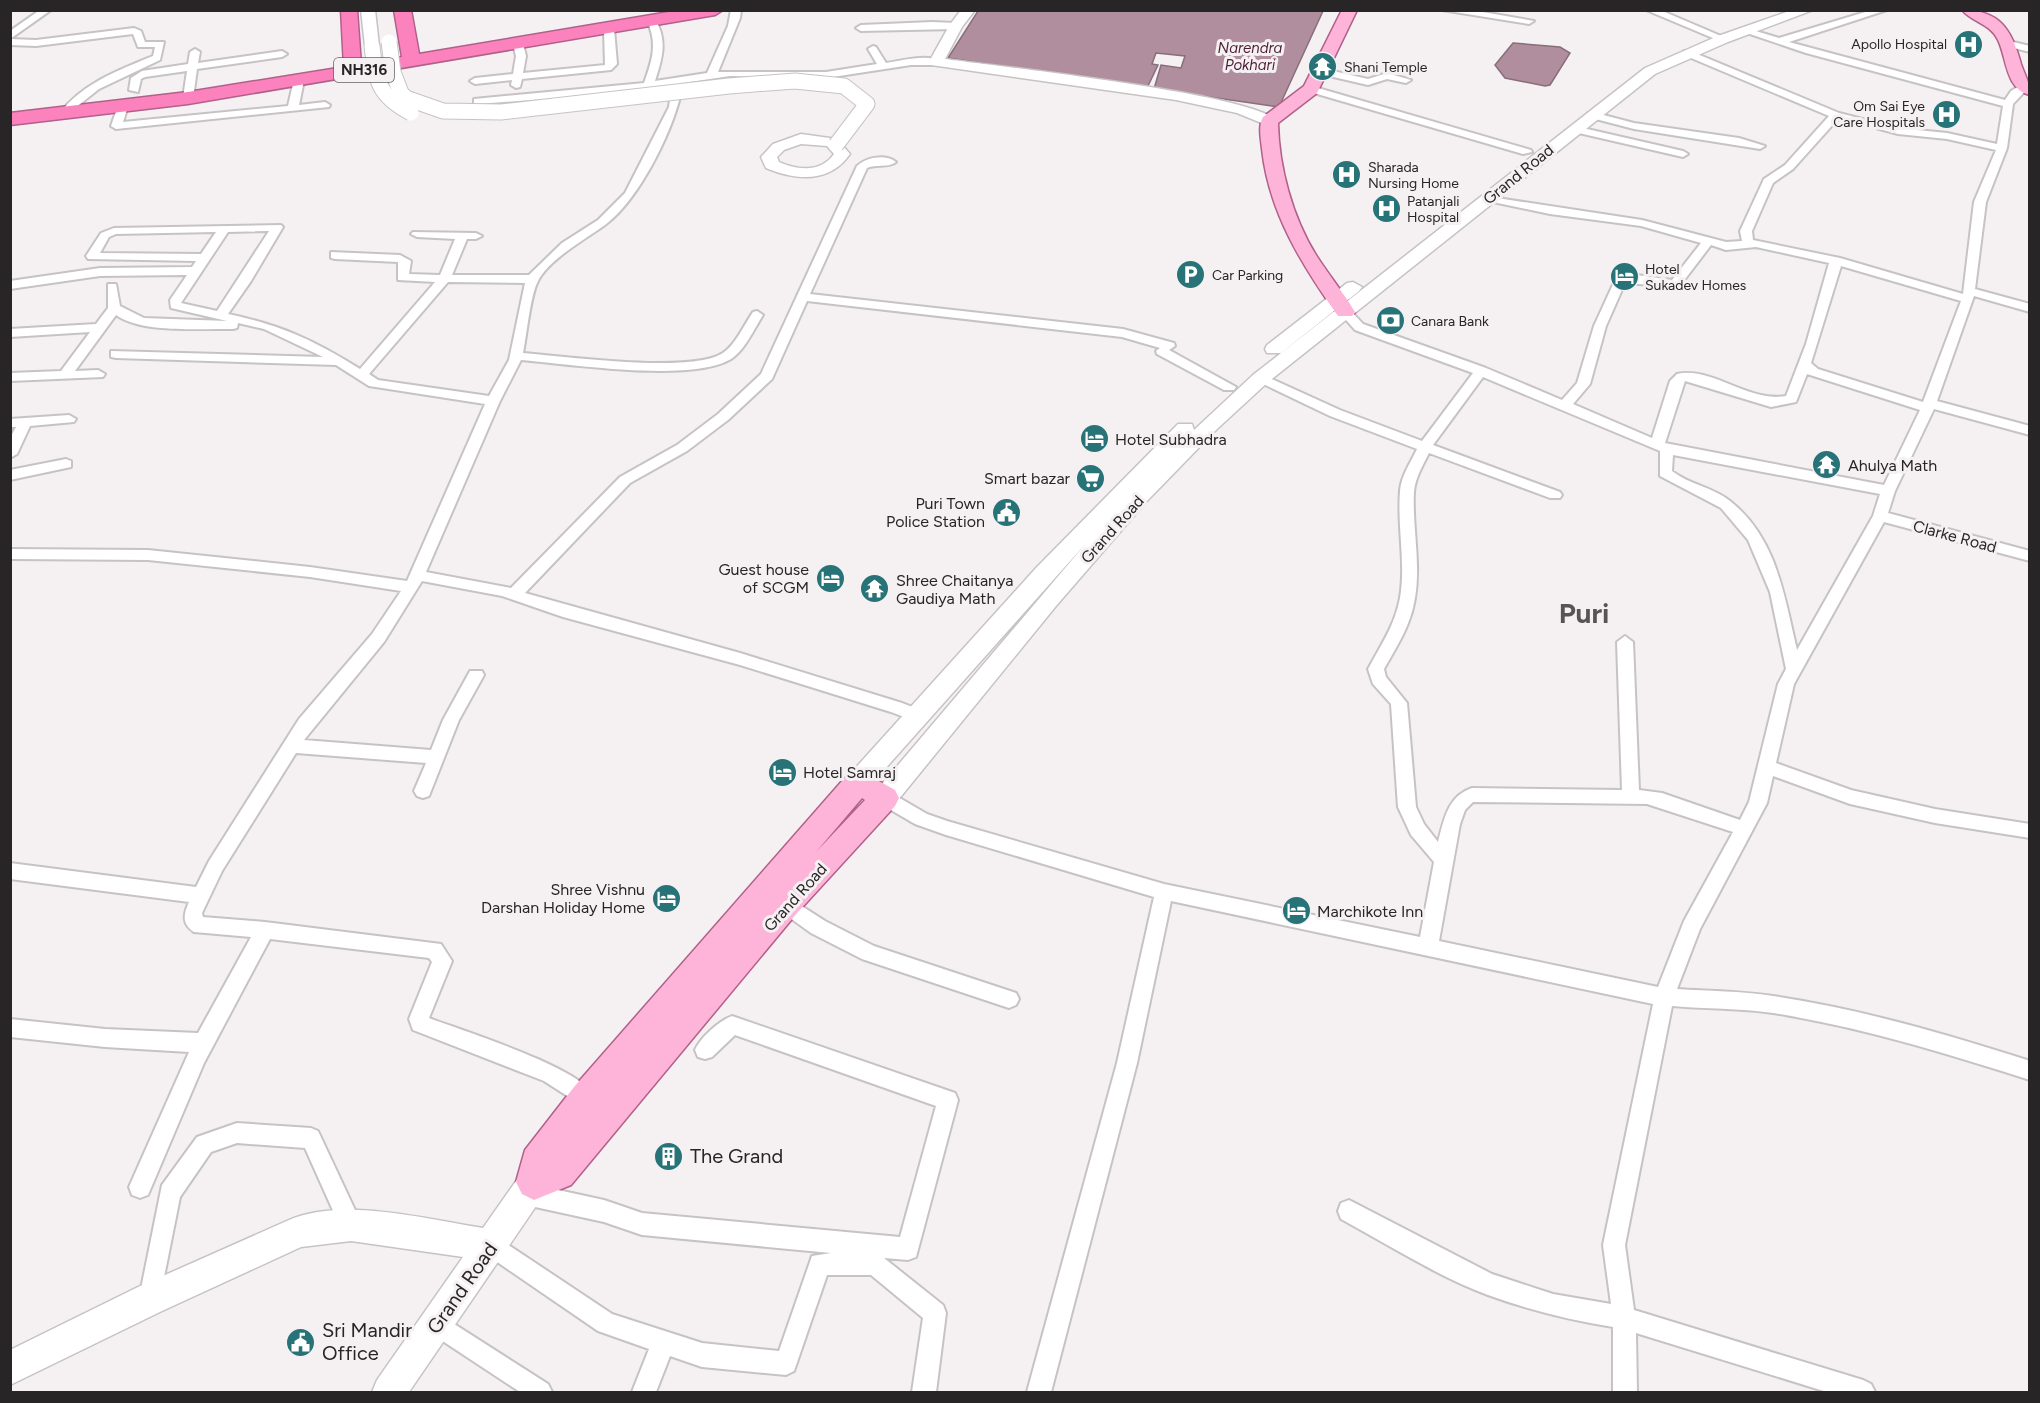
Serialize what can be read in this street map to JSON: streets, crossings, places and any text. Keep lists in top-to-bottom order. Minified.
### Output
{"streets":{"highway":["NH316"],"main road":["Grand Road"],"street":["Clarke Road"]},"districts":["Puri"],"water":["Narendra Pokhari"],"places":{"hospital":["Apollo Hospital","Om Sai Eye Care Hospitals","Sharada Nursing Home","Patanjali Hospital"],"temple":["Shani Temple","Ahulya Math","Shree Chaitanya Gaudiya Math"],"parking":["Car Parking"],"hotel":["Hotel Sukadev Homes","Hotel Subhadra","Guest house of SCGM","Hotel Samraj","Shree Vishnu Darshan Holiday Home","Marchikote Inn"],"bank":["Canara Bank"],"supermarket":["Smart bazar"],"public building":["Puri Town Police Station","Sri Mandir Office"],"building":["The Grand"]}}
